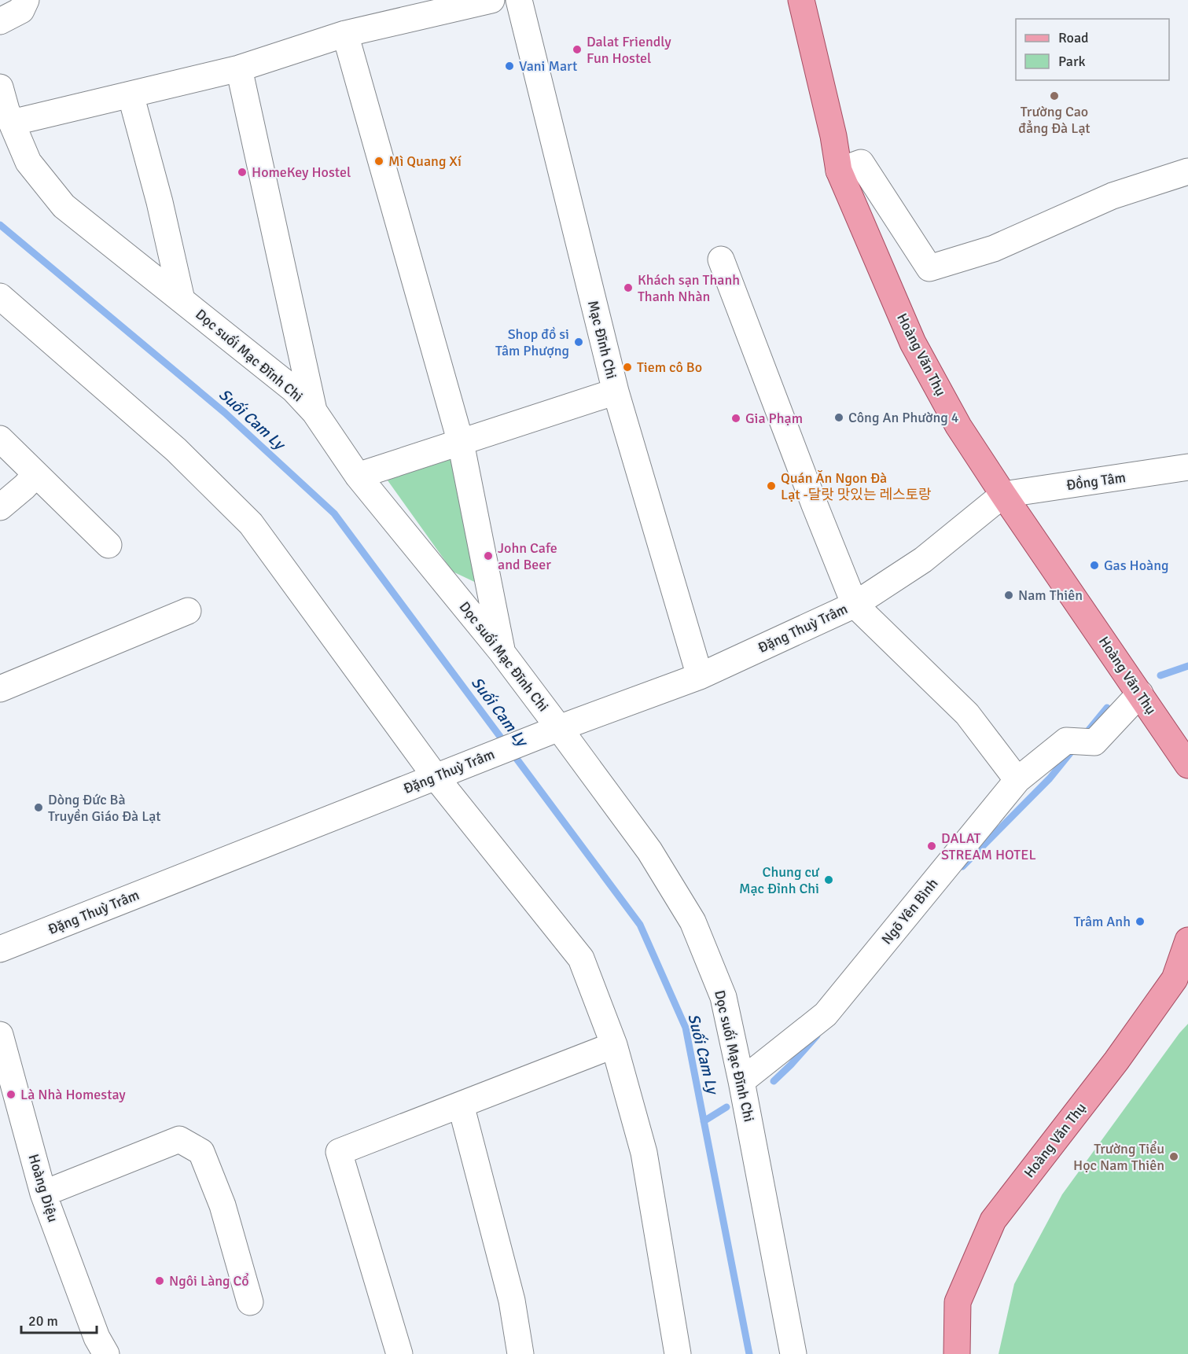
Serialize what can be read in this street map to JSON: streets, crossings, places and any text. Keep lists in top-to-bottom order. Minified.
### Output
{"streets":{"main road":["Hoàng Văn Thụ"],"street":["Mạc Đĩnh Chi","Dọc suối Mạc Đĩnh Chi","Đồng Tâm","Đặng Thuỳ Trâm","Ngõ Yên Bình","Hoàng Diệu"]},"crossings":[["Mạc Đĩnh Chi","Đặng Thuỳ Trâm"],["Hoàng Văn Thụ","Đồng Tâm"],["Hoàng Văn Thụ","Đặng Thuỳ Trâm"],["Hoàng Văn Thụ","Ngõ Yên Bình"],["Dọc suối Mạc Đĩnh Chi","Đặng Thuỳ Trâm"],["Dọc suối Mạc Đĩnh Chi","Ngõ Yên Bình"],["Đồng Tâm","Đặng Thuỳ Trâm"]],"water":["Suối Cam Ly"],"places":["Dalat Friendly Fun Hostel","Vani Mart","Trường Cao đẳng Đà Lạt","Mì Quang Xí","HomeKey Hostel","Khách sạn Thanh Thanh Nhàn","Shop đồ si Tâm Phượng","Tiem cô Bo","Công An Phường 4","Gia Phạm","Quán Ăn Ngon Đà Lạt -달랏 맛있는 레스토랑","John Cafe and Beer","Gas Hoàng","Nam Thiên","Dòng Đức Bà Truyền Giáo Đà Lạt","DALAT STREAM HOTEL","Chung cư Mạc Đỉnh Chi","Trâm Anh","Là Nhà Homestay","Trường Tiểu Học Nam Thiên","Ngôi Làng Cổ"],"legend":["Road","Park"],"scale_bar":"20 m"}
